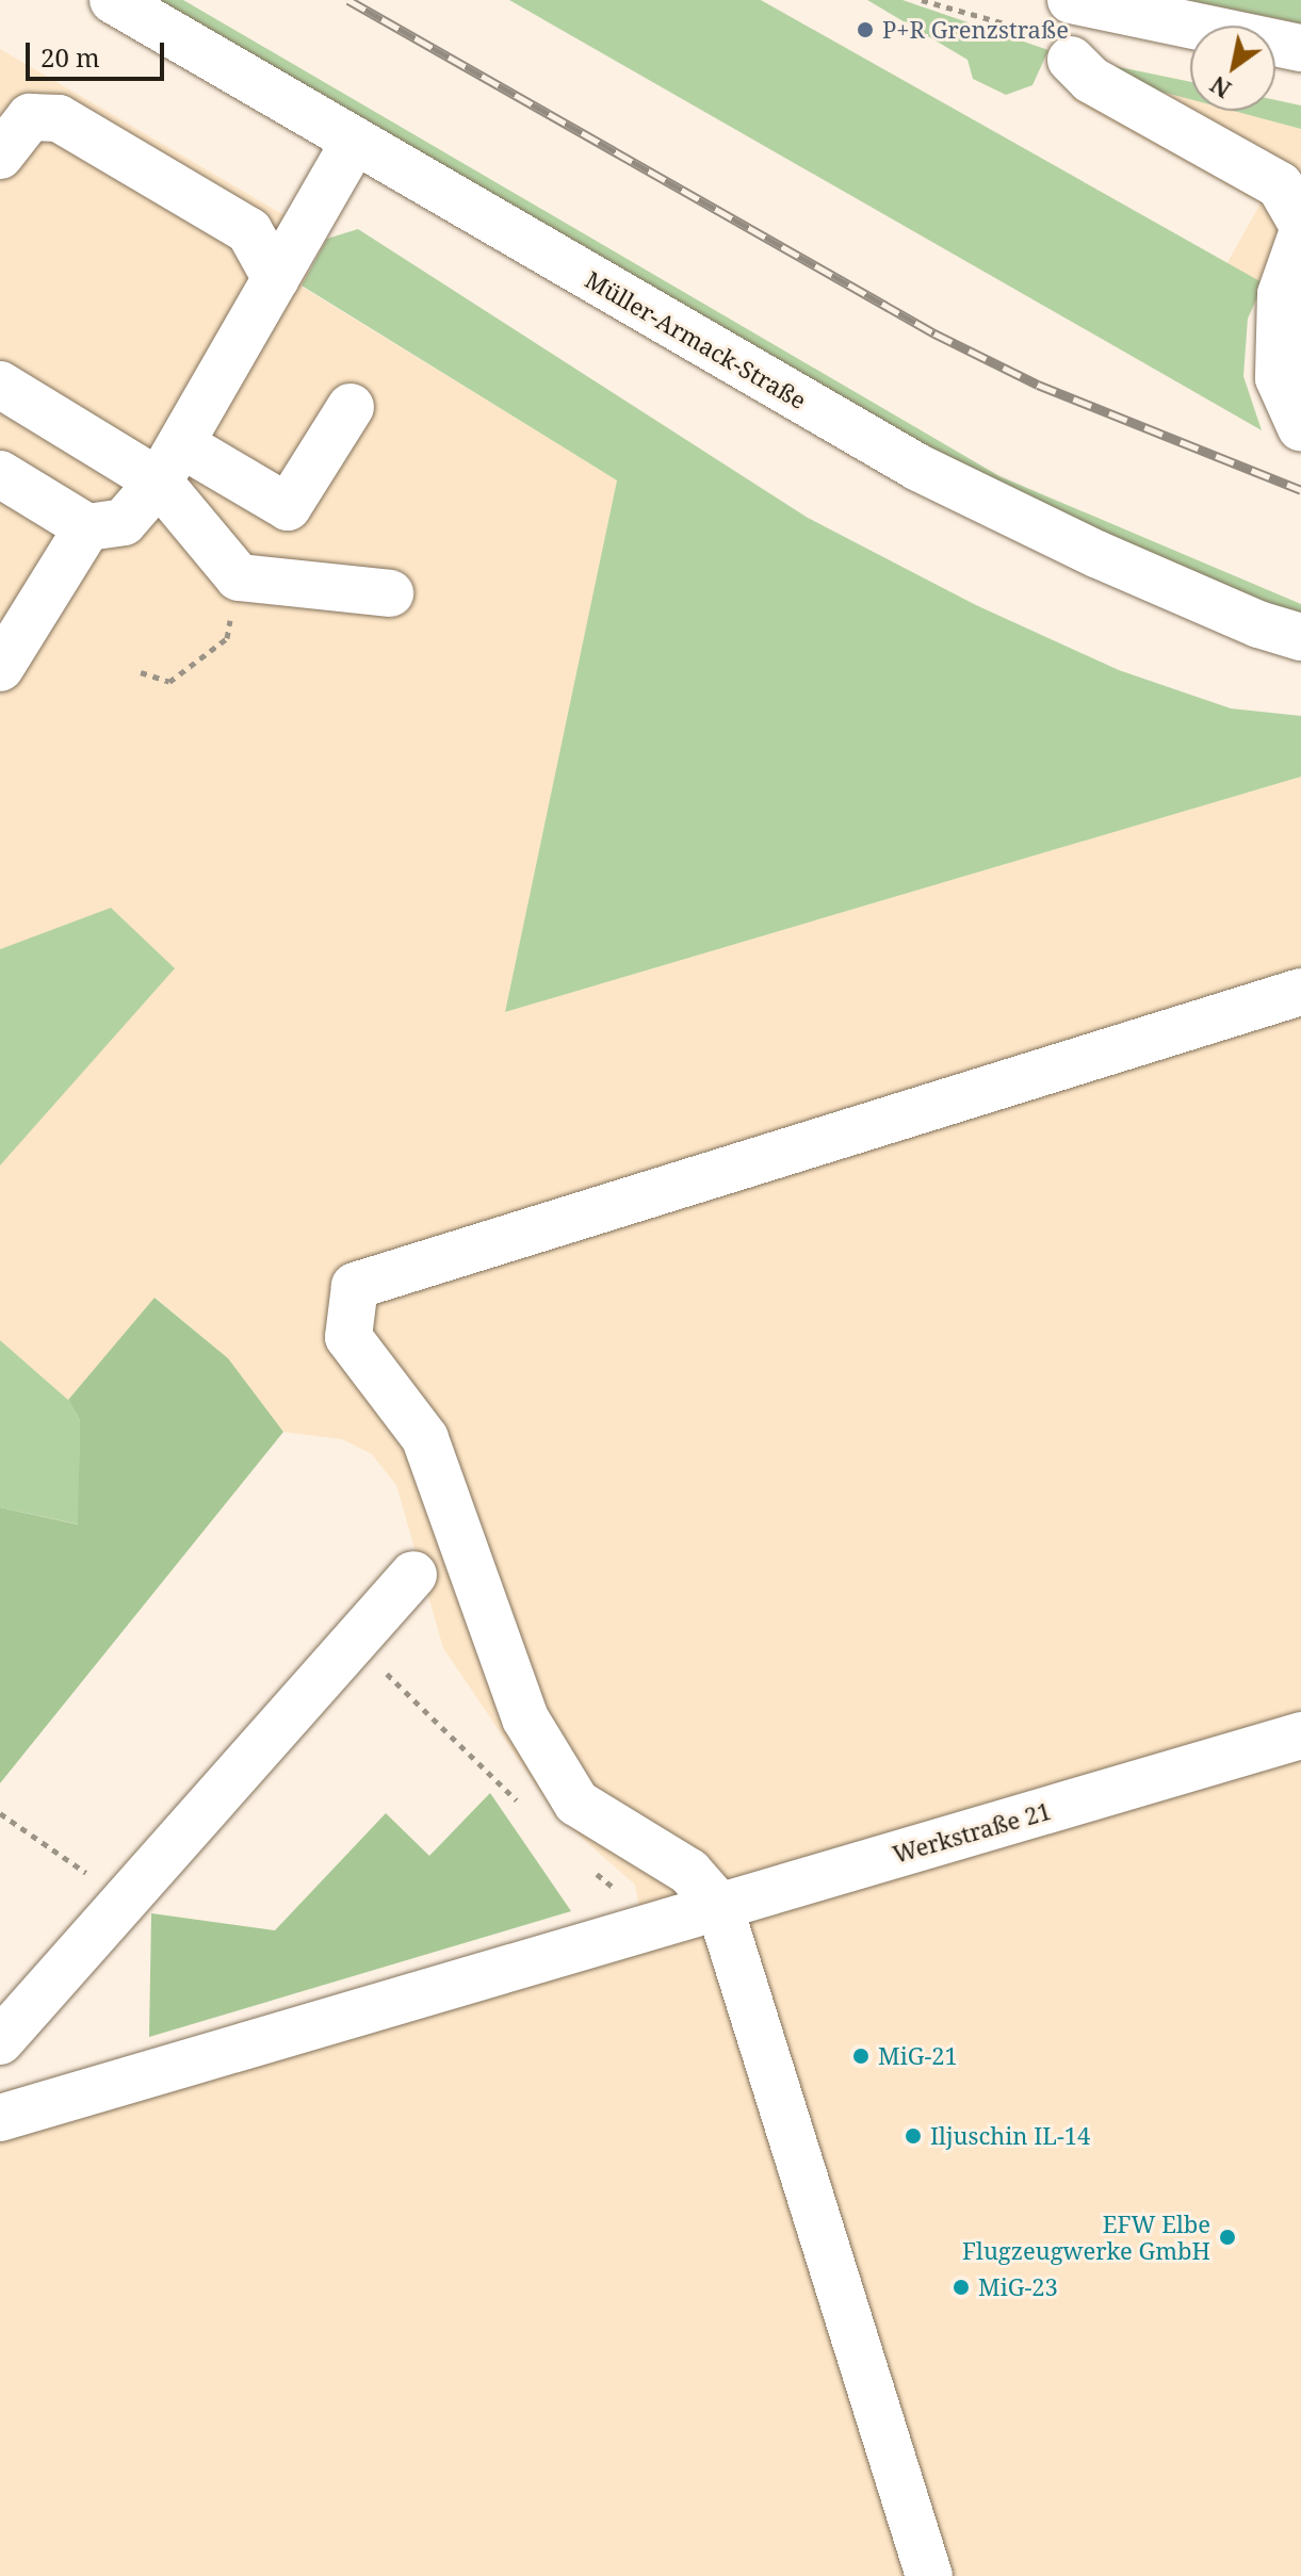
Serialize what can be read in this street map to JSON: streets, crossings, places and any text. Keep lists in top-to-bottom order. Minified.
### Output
{"streets":{"street":["Müller-Armack-Straße","Werkstraße 21"]},"places":["P+R Grenzstraße","MiG-21","Iljuschin IL-14","EFW Elbe Flugzeugwerke GmbH","MiG-23"],"scale_bar":"20 m","north":"bottom left"}
